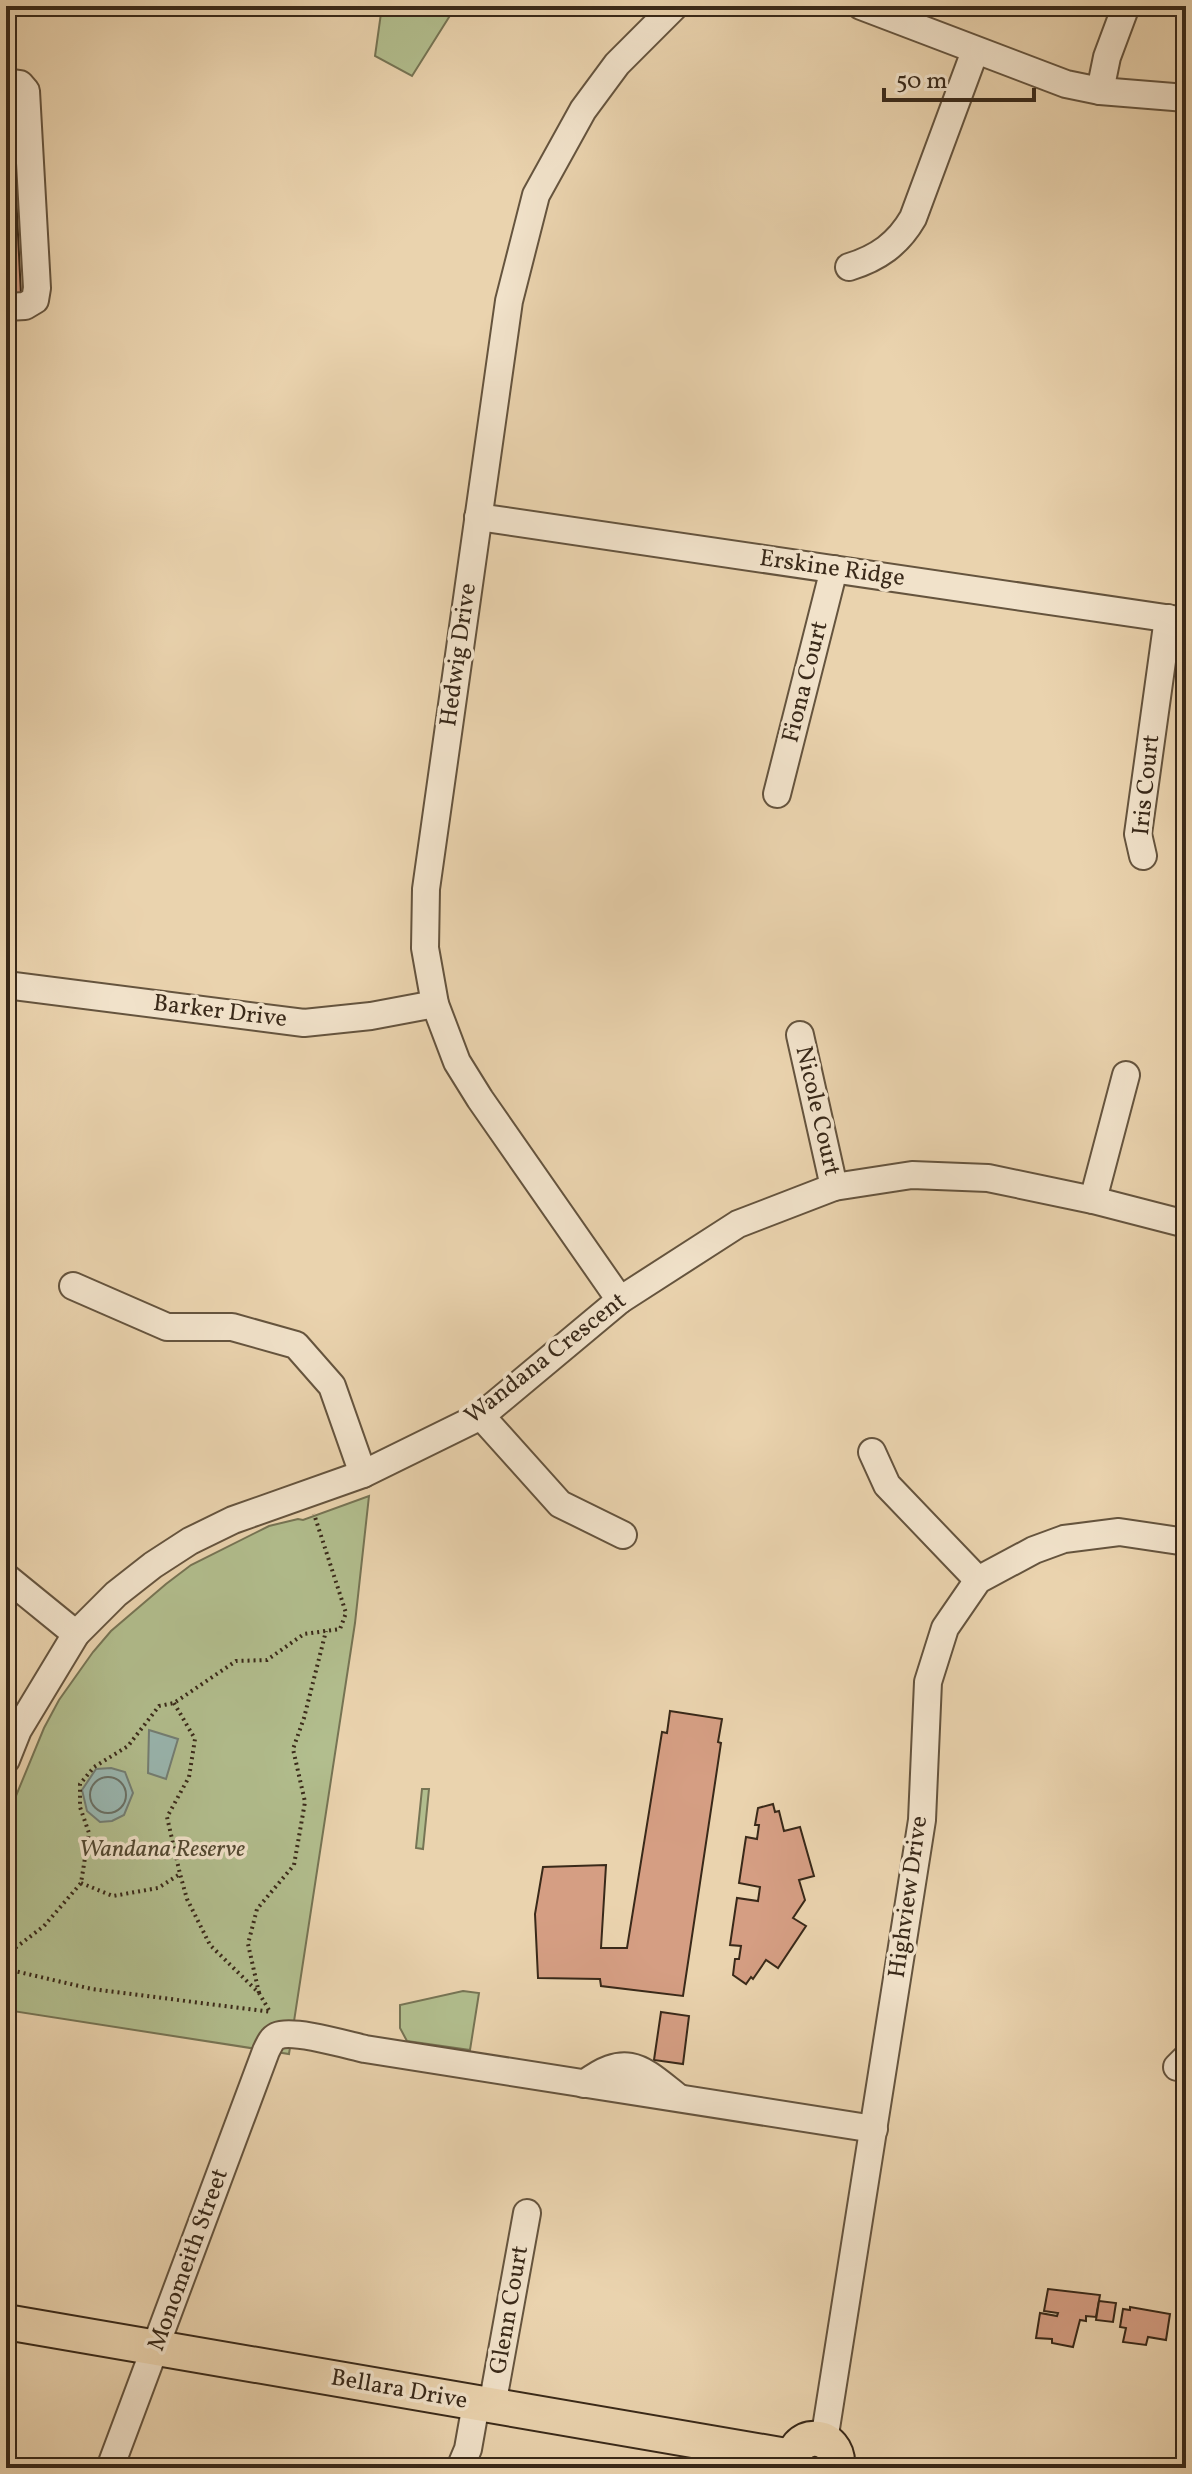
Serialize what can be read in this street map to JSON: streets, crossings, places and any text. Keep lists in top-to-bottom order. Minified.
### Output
{"streets":{"main road":["Bellara Drive"],"street":["Erskine Ridge","Hedwig Drive","Fiona Court","Iris Court","Barker Drive","Nicole Court","Wandana Crescent","Highview Drive","Monomeith Street","Glenn Court"]},"crossings":[["Erskine Ridge","Hedwig Drive"],["Erskine Ridge","Fiona Court"],["Erskine Ridge","Iris Court"],["Hedwig Drive","Barker Drive"],["Hedwig Drive","Wandana Crescent"],["Nicole Court","Wandana Crescent"],["Highview Drive","Monomeith Street"],["Monomeith Street","Bellara Drive"],["Glenn Court","Bellara Drive"]],"parks":["Wandana Reserve"],"scale_bar":"50 m"}
